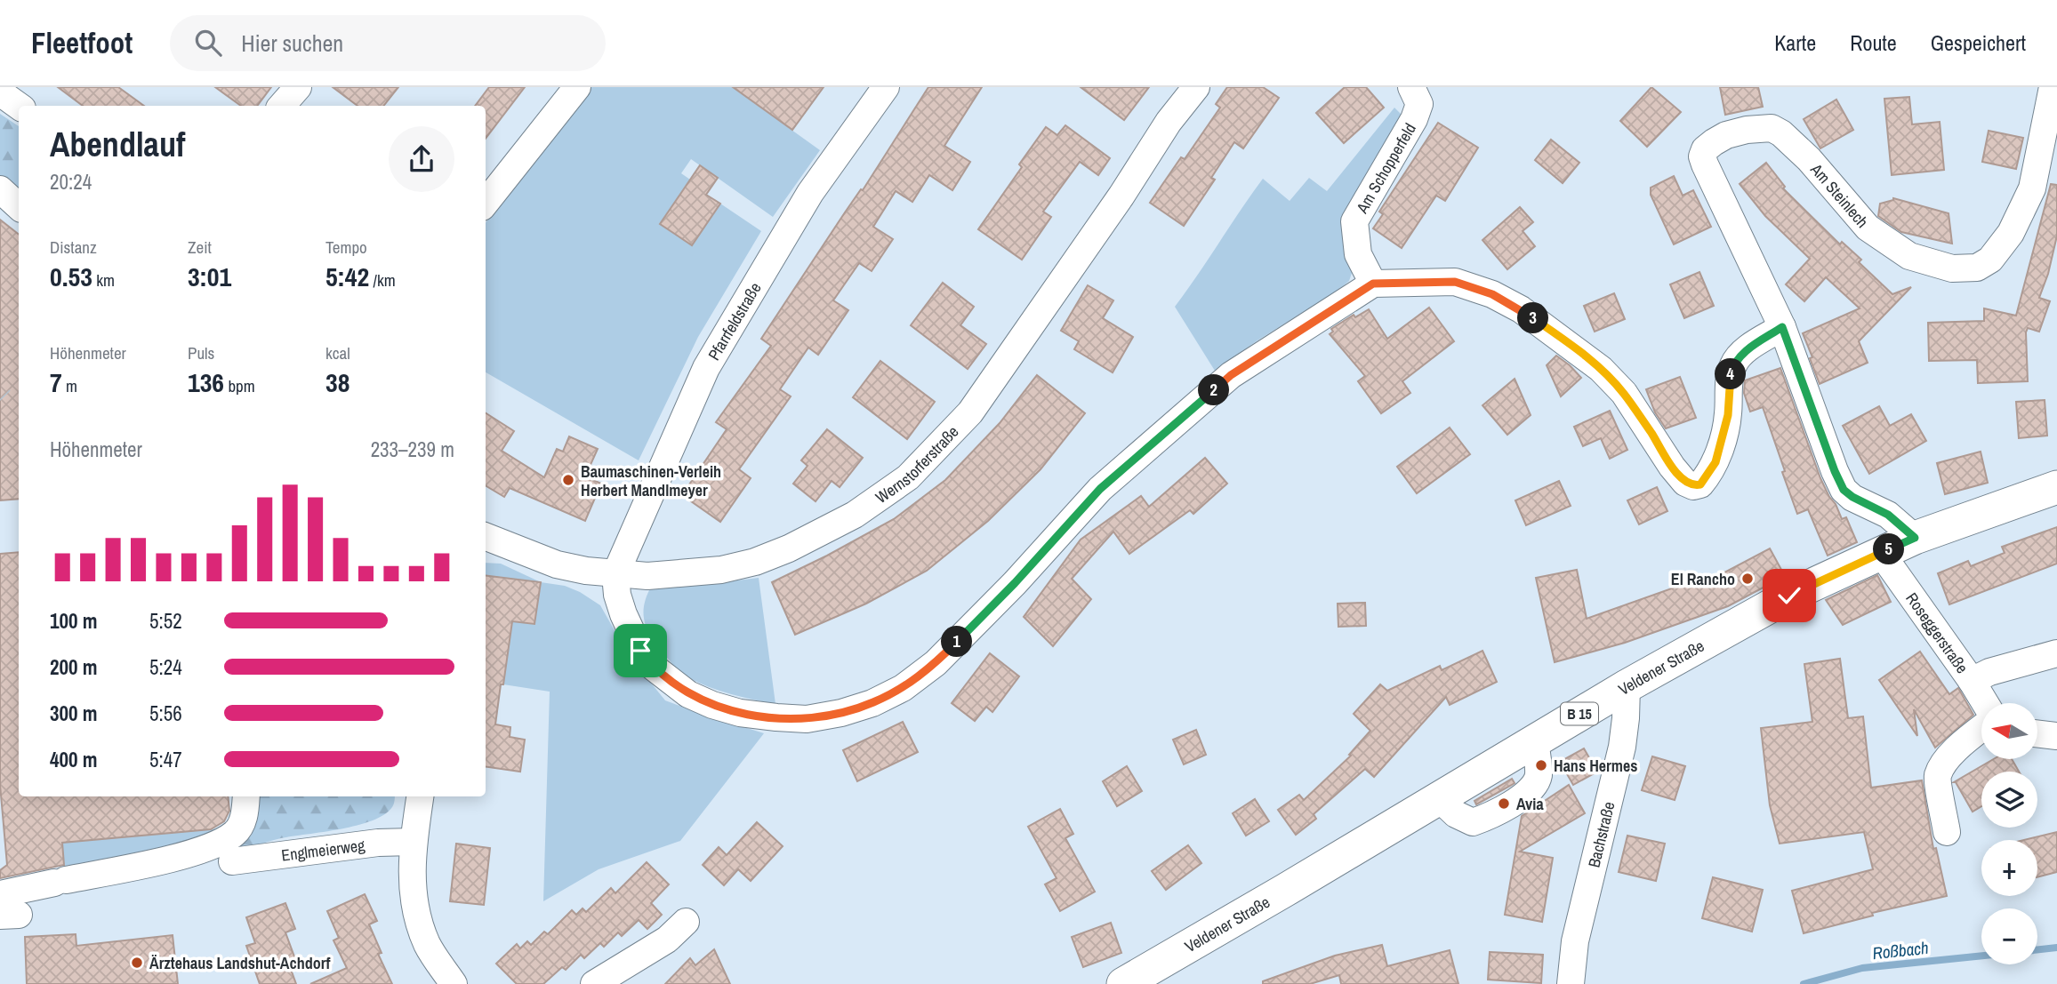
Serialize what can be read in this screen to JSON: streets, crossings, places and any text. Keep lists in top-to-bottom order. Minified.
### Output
{"streets":{"main road":["Veldener Straße","B 15"],"street":["Am Schopperfeld","Am Steinlech","Pfarrfeldstraße","Wernstorferstraße","Roseggerstraße","Bachstraße","Englmeierweg"]},"crossings":[["Pfarrfeldstraße","Wernstorferstraße"],["Roseggerstraße","Veldener Straße"],["Veldener Straße","Bachstraße"]],"water":["Roßbach"],"places":["Baumaschinen-Verleih Herbert Mandlmeyer","El Rancho","Hans Hermes","Avia","Ärztehaus Landshut-Achdorf"],"north":"left","page":{"header":"Fleetfoot","search":"Hier suchen","nav":["Karte","Route","Gespeichert"],"heading":["Abendlauf","20:24"],"stats":[["Distanz","0.53 km"],["Zeit","3:01"],["Tempo","5:42 /km"],["Höhenmeter","7 m"],["Puls","136 bpm"],["kcal","38"]],"pins":["3","4","2","5","1"],"chart":["Höhenmeter","233–239 m"],"list":[{"name":"100 m","note":"5:52"},{"name":"200 m","note":"5:24"},{"name":"300 m","note":"5:56"},{"name":"400 m","note":"5:47"}],"map_buttons":["+","−"]}}
